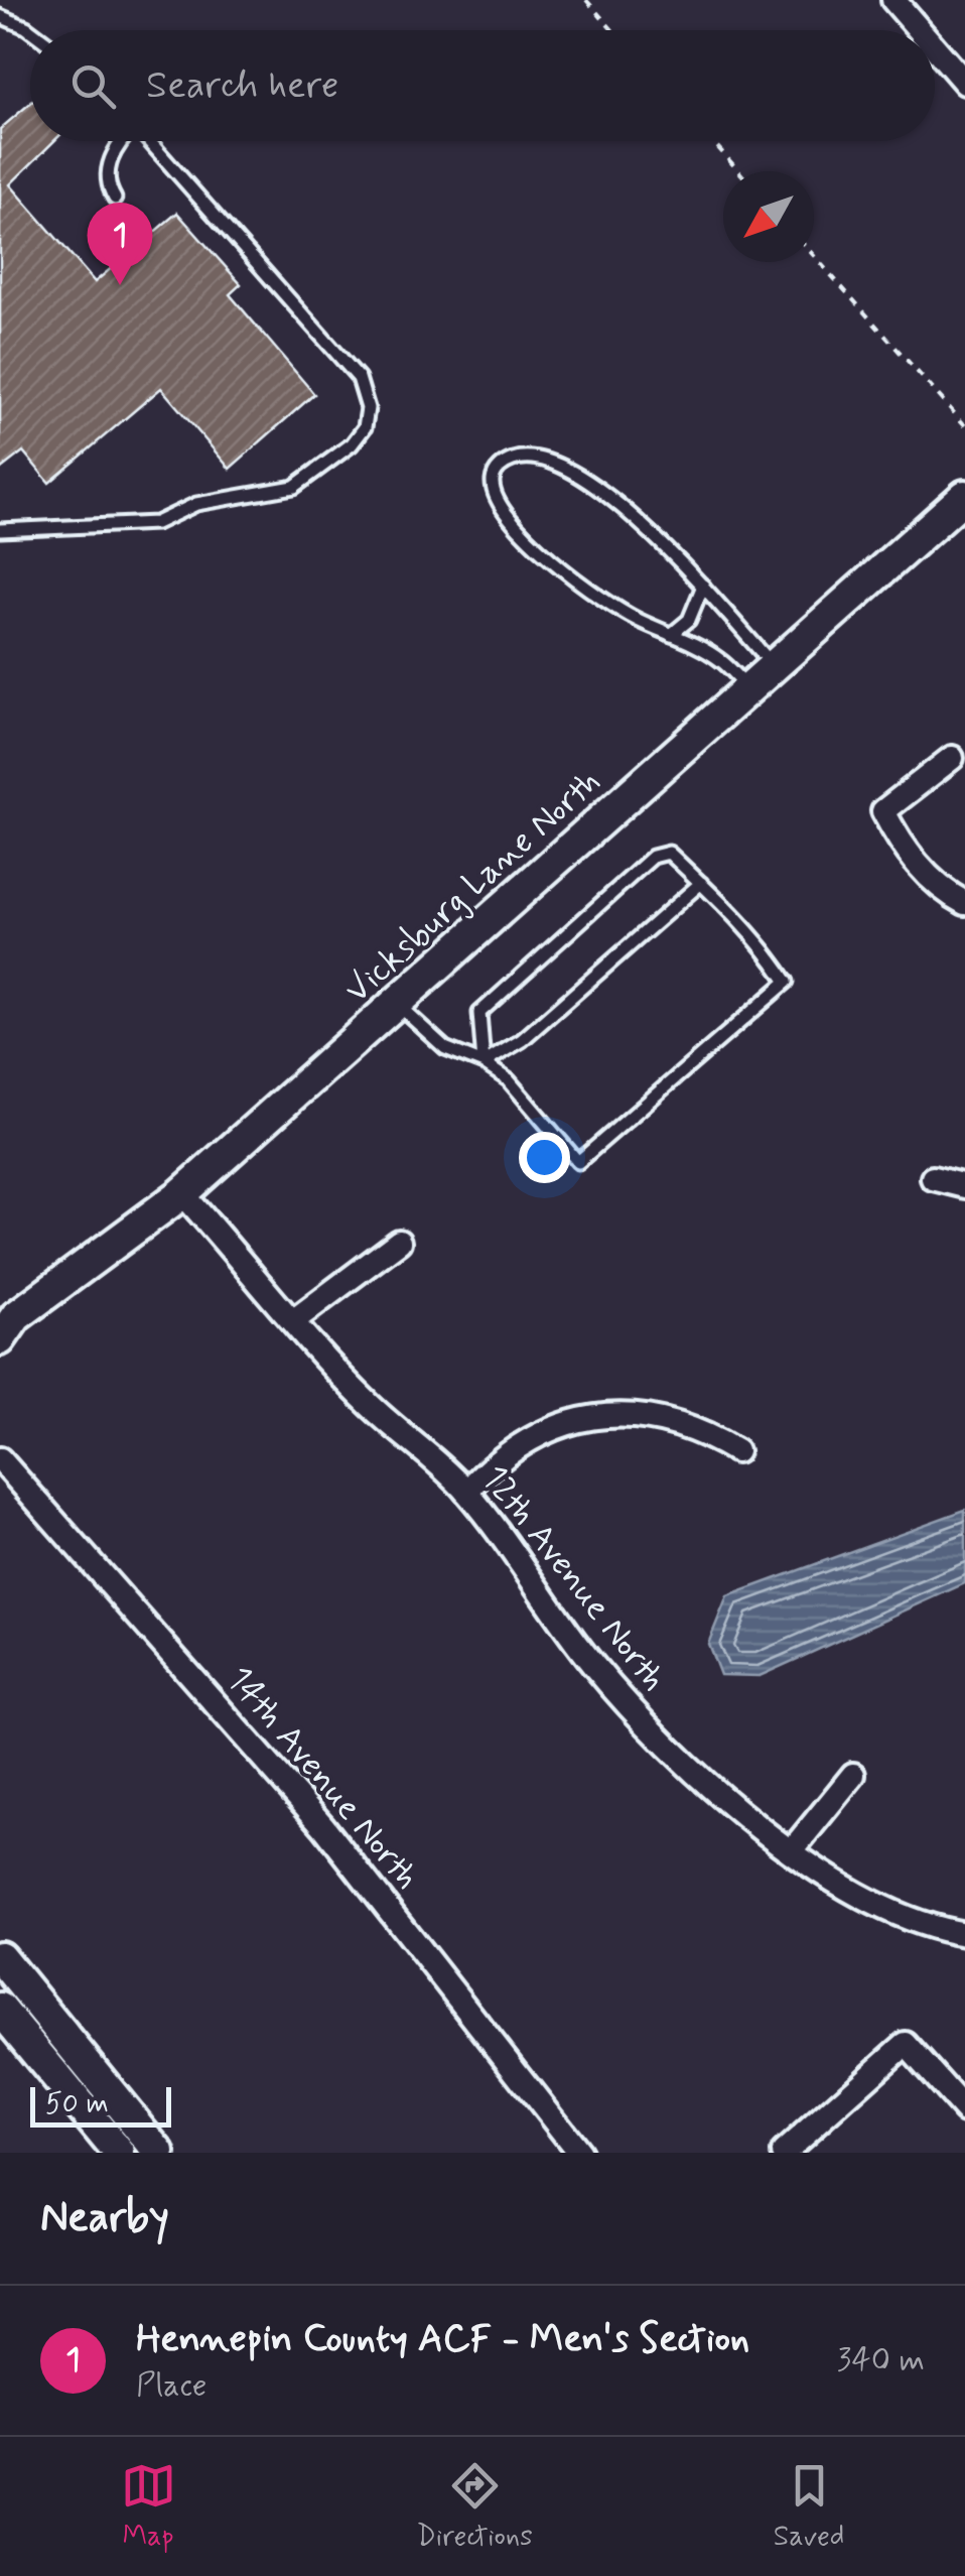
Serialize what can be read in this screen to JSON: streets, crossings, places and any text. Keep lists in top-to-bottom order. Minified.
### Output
{"streets":{"main road":["Vicksburg Lane North"],"street":["12th Avenue North","14th Avenue North"]},"crossings":[["Vicksburg Lane North","12th Avenue North"]],"scale_bar":"50 m","north":"bottom left","page":{"search":"Search here","pins":"1","scale":"50 m","heading":"Nearby","list":[{"mark":"1","name":"Hennepin County ACF - Men's Section","note":"Place","value":"340 m"}],"nav":["Map","Directions","Saved"]}}
